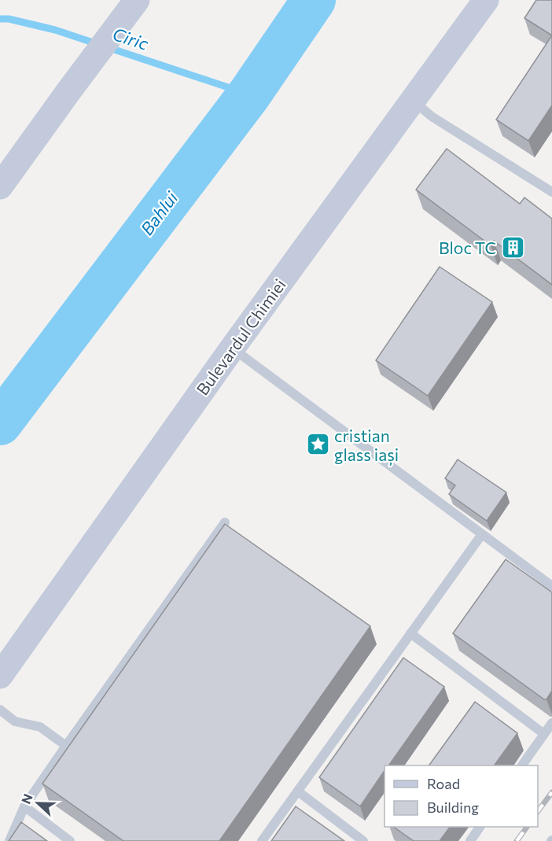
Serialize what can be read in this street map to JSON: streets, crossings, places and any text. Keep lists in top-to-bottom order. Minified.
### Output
{"streets":{"street":["Bulevardul Chimiei"]},"water":["Ciric","Bahlui"],"places":{"building":["Bloc TC"],"place":["cristian glass iași"]},"legend":["Road","Building"],"north":"left"}
